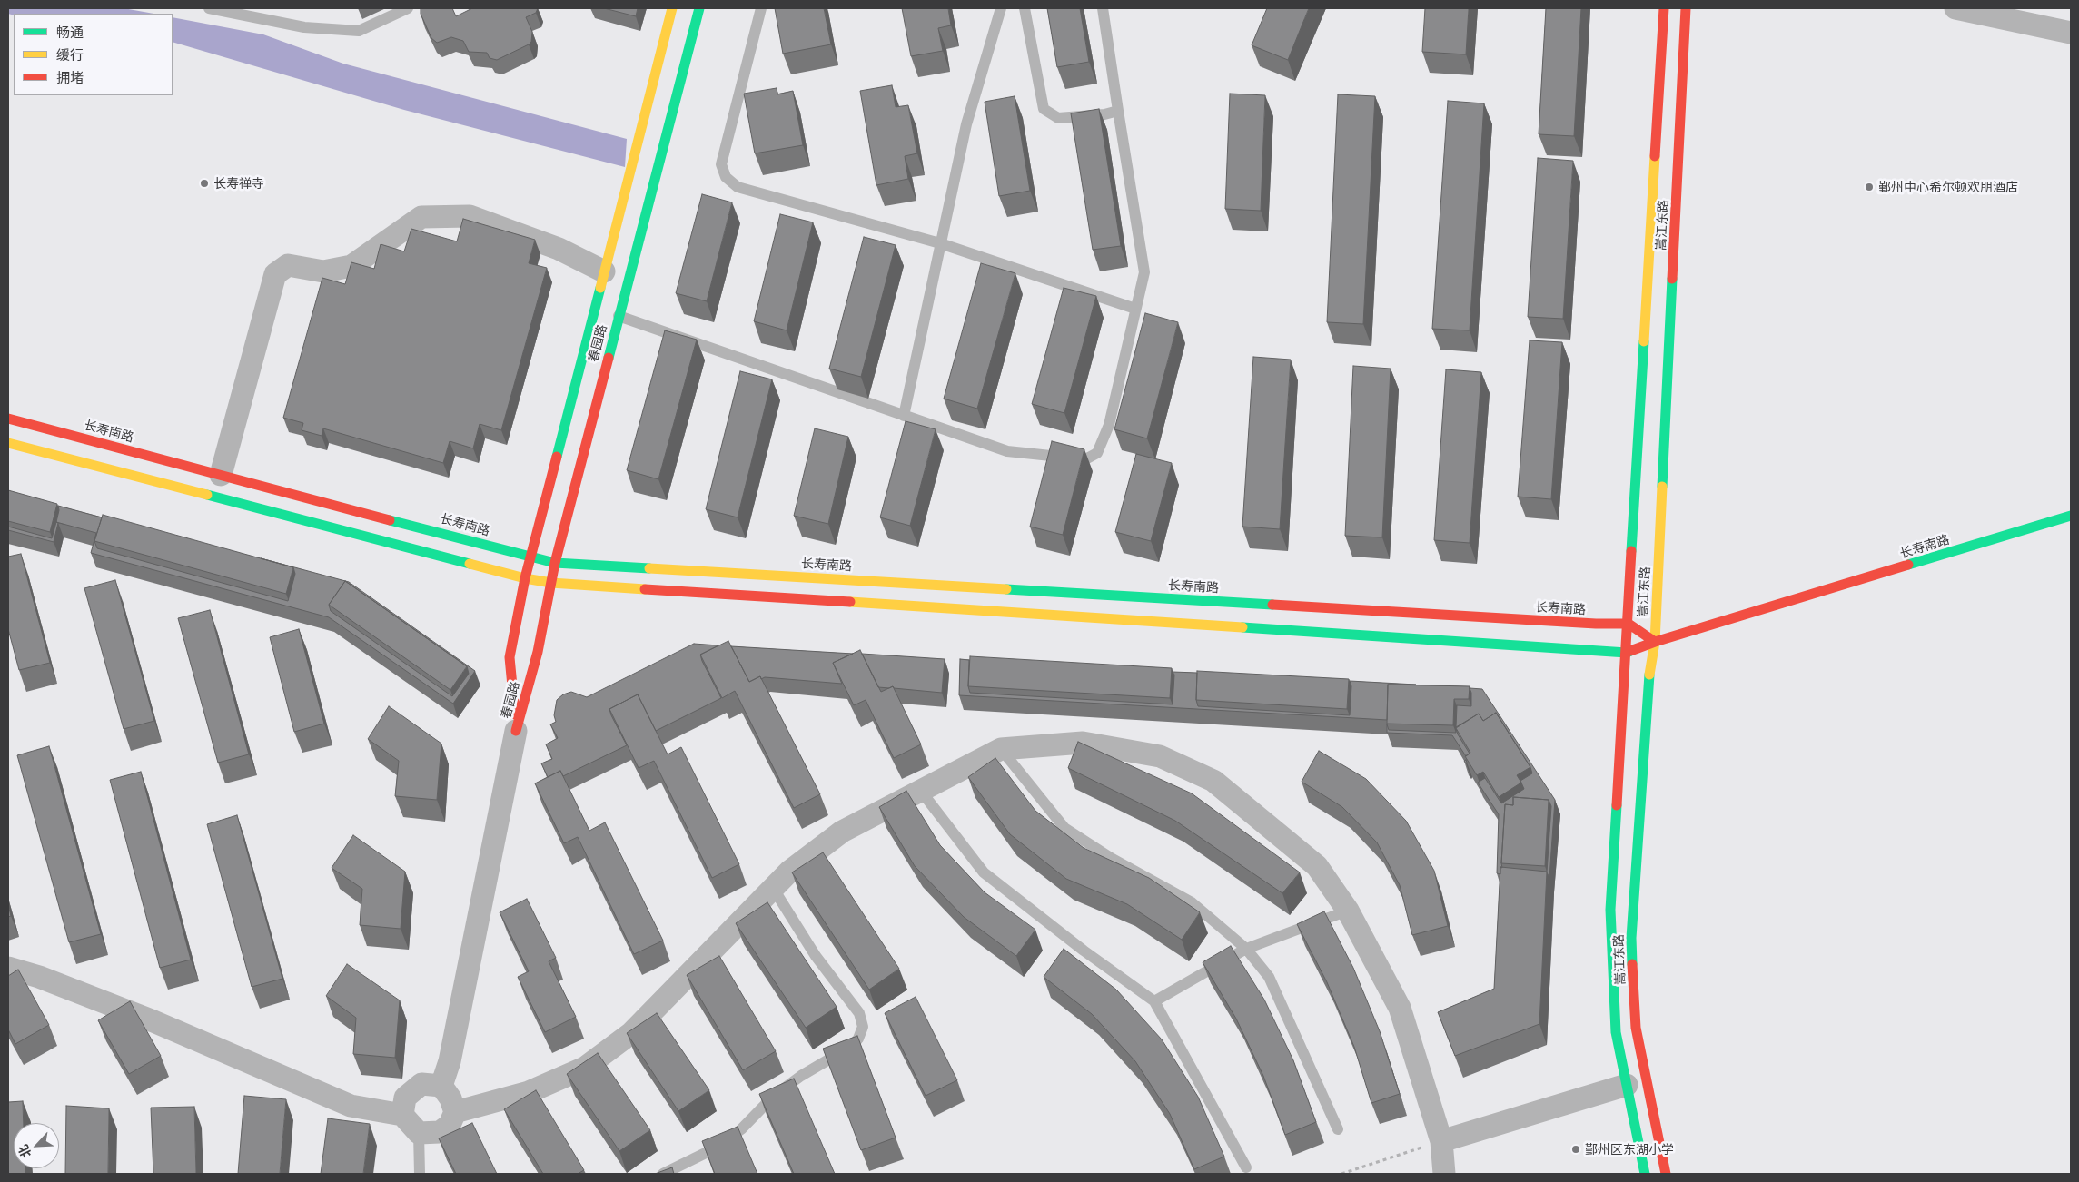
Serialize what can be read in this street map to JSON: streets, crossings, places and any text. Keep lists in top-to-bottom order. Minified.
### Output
{"streets":{"main road":["嵩江东路","春园路","长寿南路"]},"crossings":[["嵩江东路","长寿南路"],["春园路","长寿南路"]],"places":["长寿禅寺","鄞州中心希尔顿欢朋酒店","鄞州区东湖小学"],"legend":["畅通","缓行","拥堵"],"north":"bottom left"}
